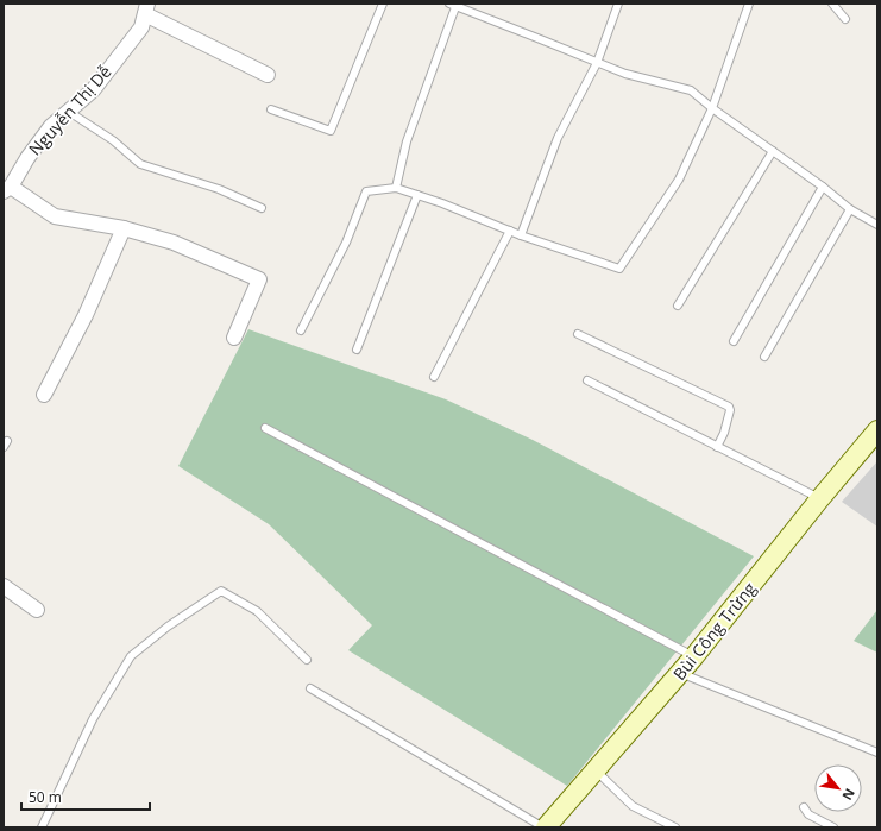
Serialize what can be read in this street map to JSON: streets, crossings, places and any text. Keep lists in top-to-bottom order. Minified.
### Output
{"streets":{"street":["Nguyễn Thị Dễ","Bùi Công Trừng"]},"scale_bar":"50 m","north":"bottom right"}
